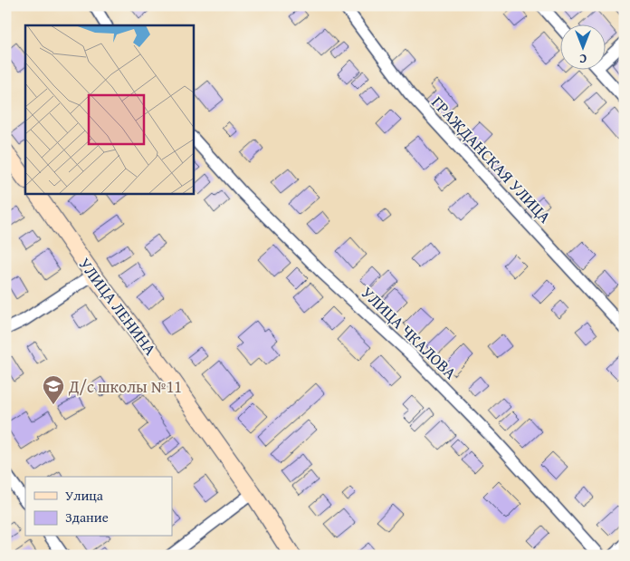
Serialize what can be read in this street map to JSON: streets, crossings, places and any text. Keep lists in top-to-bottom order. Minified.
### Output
{"streets":{"main road":["УЛИЦА ЛЕНИНА"],"street":["ГРАЖДАНСКАЯ УЛИЦА","УЛИЦА ЧКАЛОВА"]},"places":{"school or university":["Д/с школы №11"]},"legend":["Улица","Здание"],"north":"bottom"}
